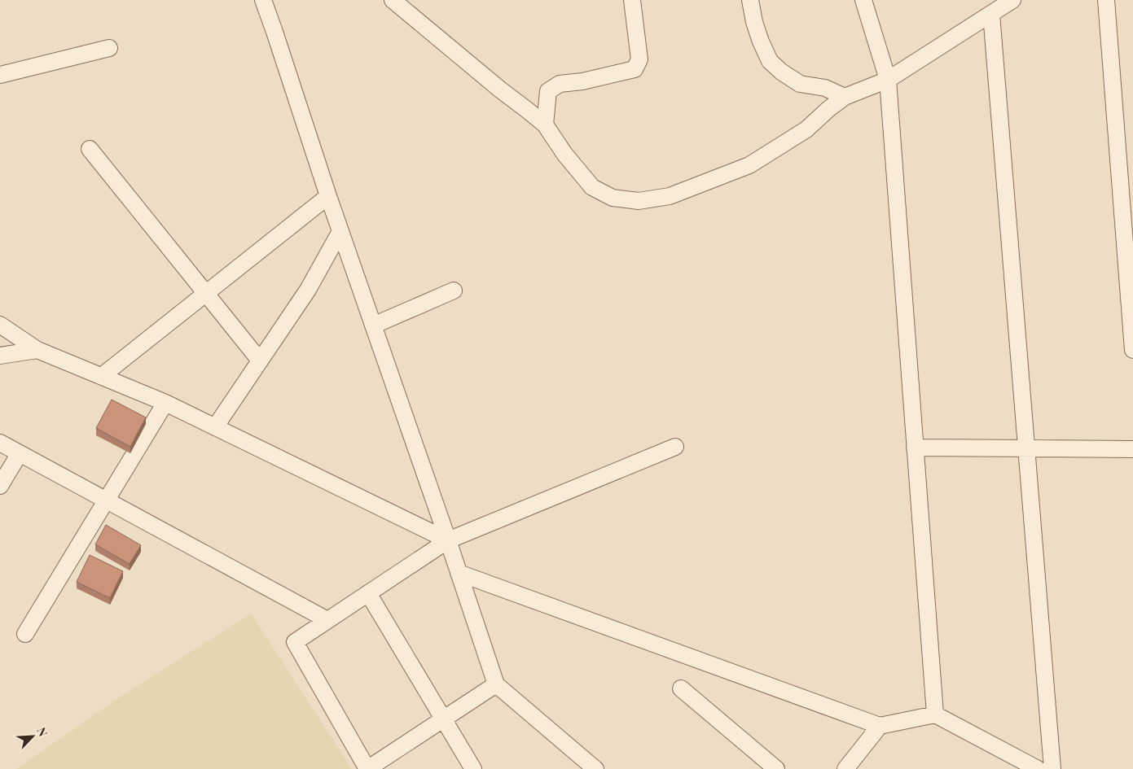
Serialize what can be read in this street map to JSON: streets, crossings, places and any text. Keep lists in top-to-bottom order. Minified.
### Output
{"north":"top right"}
